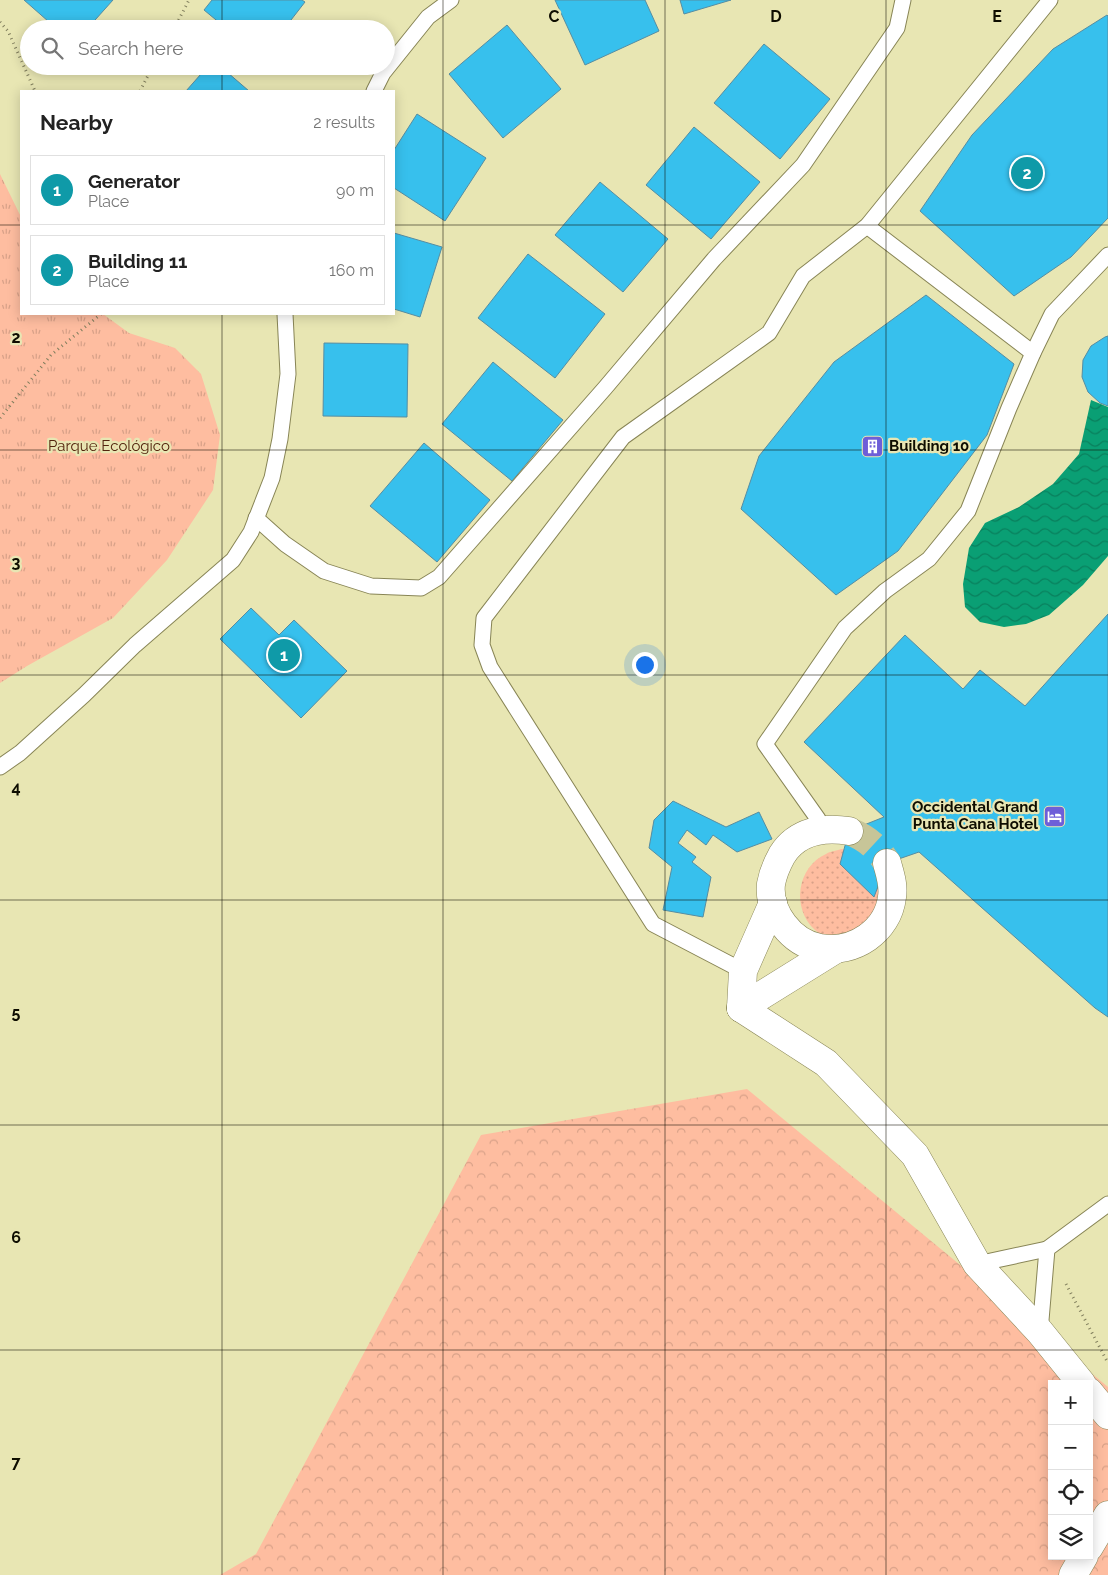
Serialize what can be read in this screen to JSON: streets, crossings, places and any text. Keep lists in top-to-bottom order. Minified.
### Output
{"parks":["Parque Ecológico"],"places":{"building":["Building 10"],"hotel":["Occidental Grand Punta Cana Hotel"]},"page":{"search":"Search here","heading":["Nearby","2 results"],"pins":["2","1"],"list":[{"mark":"1","name":"Generator","note":"Place","value":"90 m"},{"mark":"2","name":"Building 11","note":"Place","value":"160 m"}],"map_buttons":["+","−"]},"grid":{"columns":["C","D","E"],"rows":["2","3","4","5","6","7"]}}
